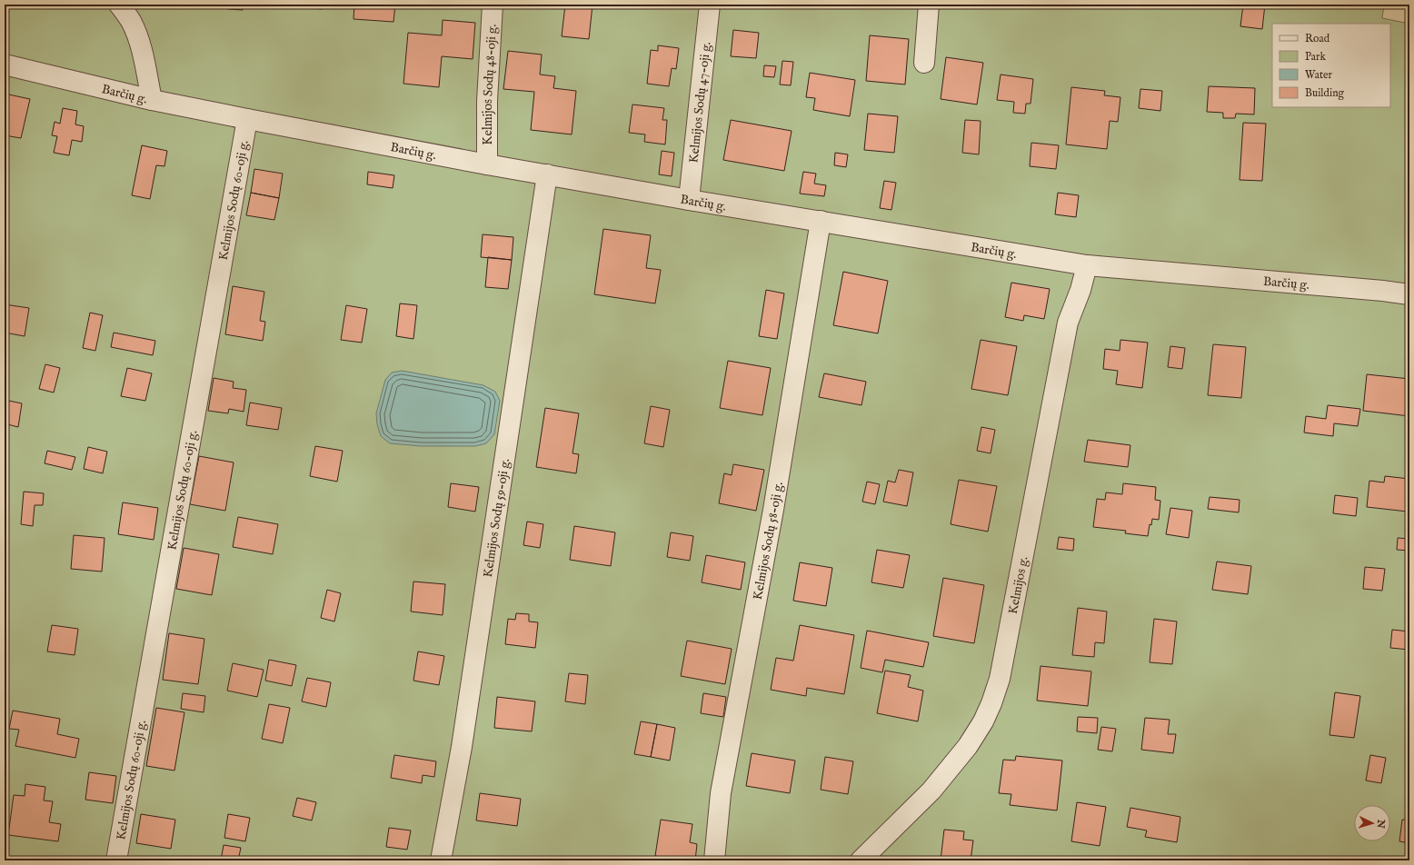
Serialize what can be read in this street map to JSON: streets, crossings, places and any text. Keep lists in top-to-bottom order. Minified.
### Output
{"streets":{"street":["Kelmijos Sodų 48-oji g.","Barčių g.","Kelmijos Sodų 47-oji g.","Kelmijos Sodų 60-oji g.","Kelmijos Sodų 59-oji g.","Kelmijos Sodų 58-oji g.","Kelmijos g."]},"crossings":[["Kelmijos Sodų 48-oji g.","Barčių g."],["Barčių g.","Kelmijos Sodų 47-oji g."],["Barčių g.","Kelmijos Sodų 60-oji g."],["Barčių g.","Kelmijos Sodų 59-oji g."],["Barčių g.","Kelmijos Sodų 58-oji g."],["Barčių g.","Kelmijos g."]],"legend":["Road","Park","Water","Building"],"north":"right"}
